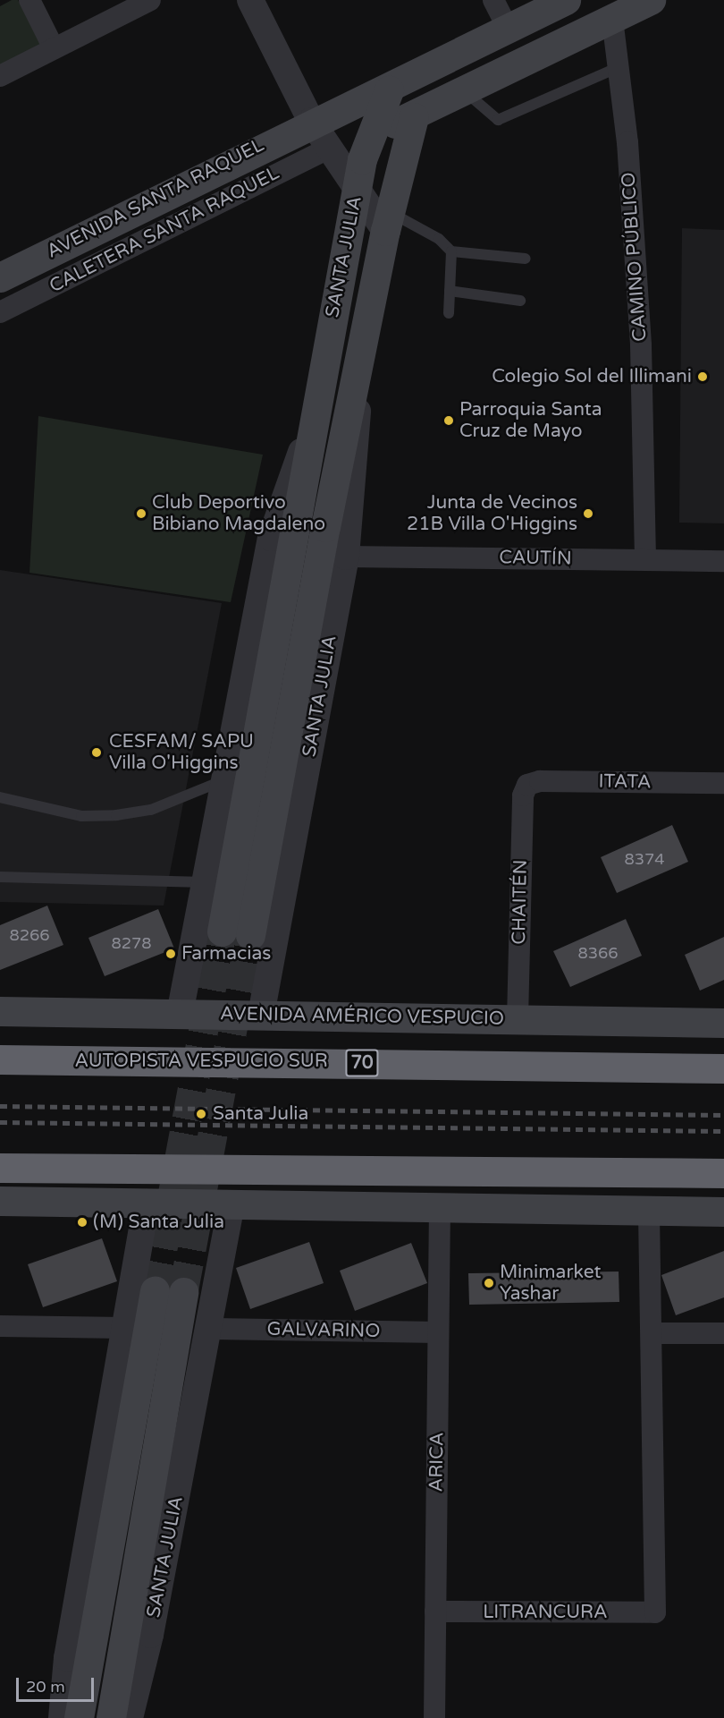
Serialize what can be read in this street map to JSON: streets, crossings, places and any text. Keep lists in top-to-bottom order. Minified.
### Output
{"streets":{"highway":["AUTOPISTA VESPUCIO SUR","70"],"main road":["AVENIDA SANTA RAQUEL","SANTA JULIA","AVENIDA AMÉRICO VESPUCIO"],"street":["CALETERA SANTA RAQUEL","CAMINO PÚBLICO","CAUTÍN","ITATA","CHAITÉN","GALVARINO","ARICA","LITRANCURA"]},"crossings":[["AVENIDA SANTA RAQUEL","SANTA JULIA"],["CALETERA SANTA RAQUEL","SANTA JULIA"],["SANTA JULIA","CAUTÍN"],["SANTA JULIA","AVENIDA AMÉRICO VESPUCIO"],["SANTA JULIA","GALVARINO"],["CAMINO PÚBLICO","CAUTÍN"],["ITATA","CHAITÉN"],["CHAITÉN","AVENIDA AMÉRICO VESPUCIO"],["GALVARINO","ARICA"],["ARICA","LITRANCURA"]],"places":["Colegio Sol del Illimani","Parroquia Santa Cruz de Mayo","Club Deportivo Bibiano Magdaleno","Junta de Vecinos 21B Villa O'Higgins","CESFAM/ SAPU Villa O'Higgins","Farmacias","Santa Julia","(M) Santa Julia","Minimarket Yashar"],"house_numbers":["8374","8266","8278","8366"],"scale_bar":"20 m"}
